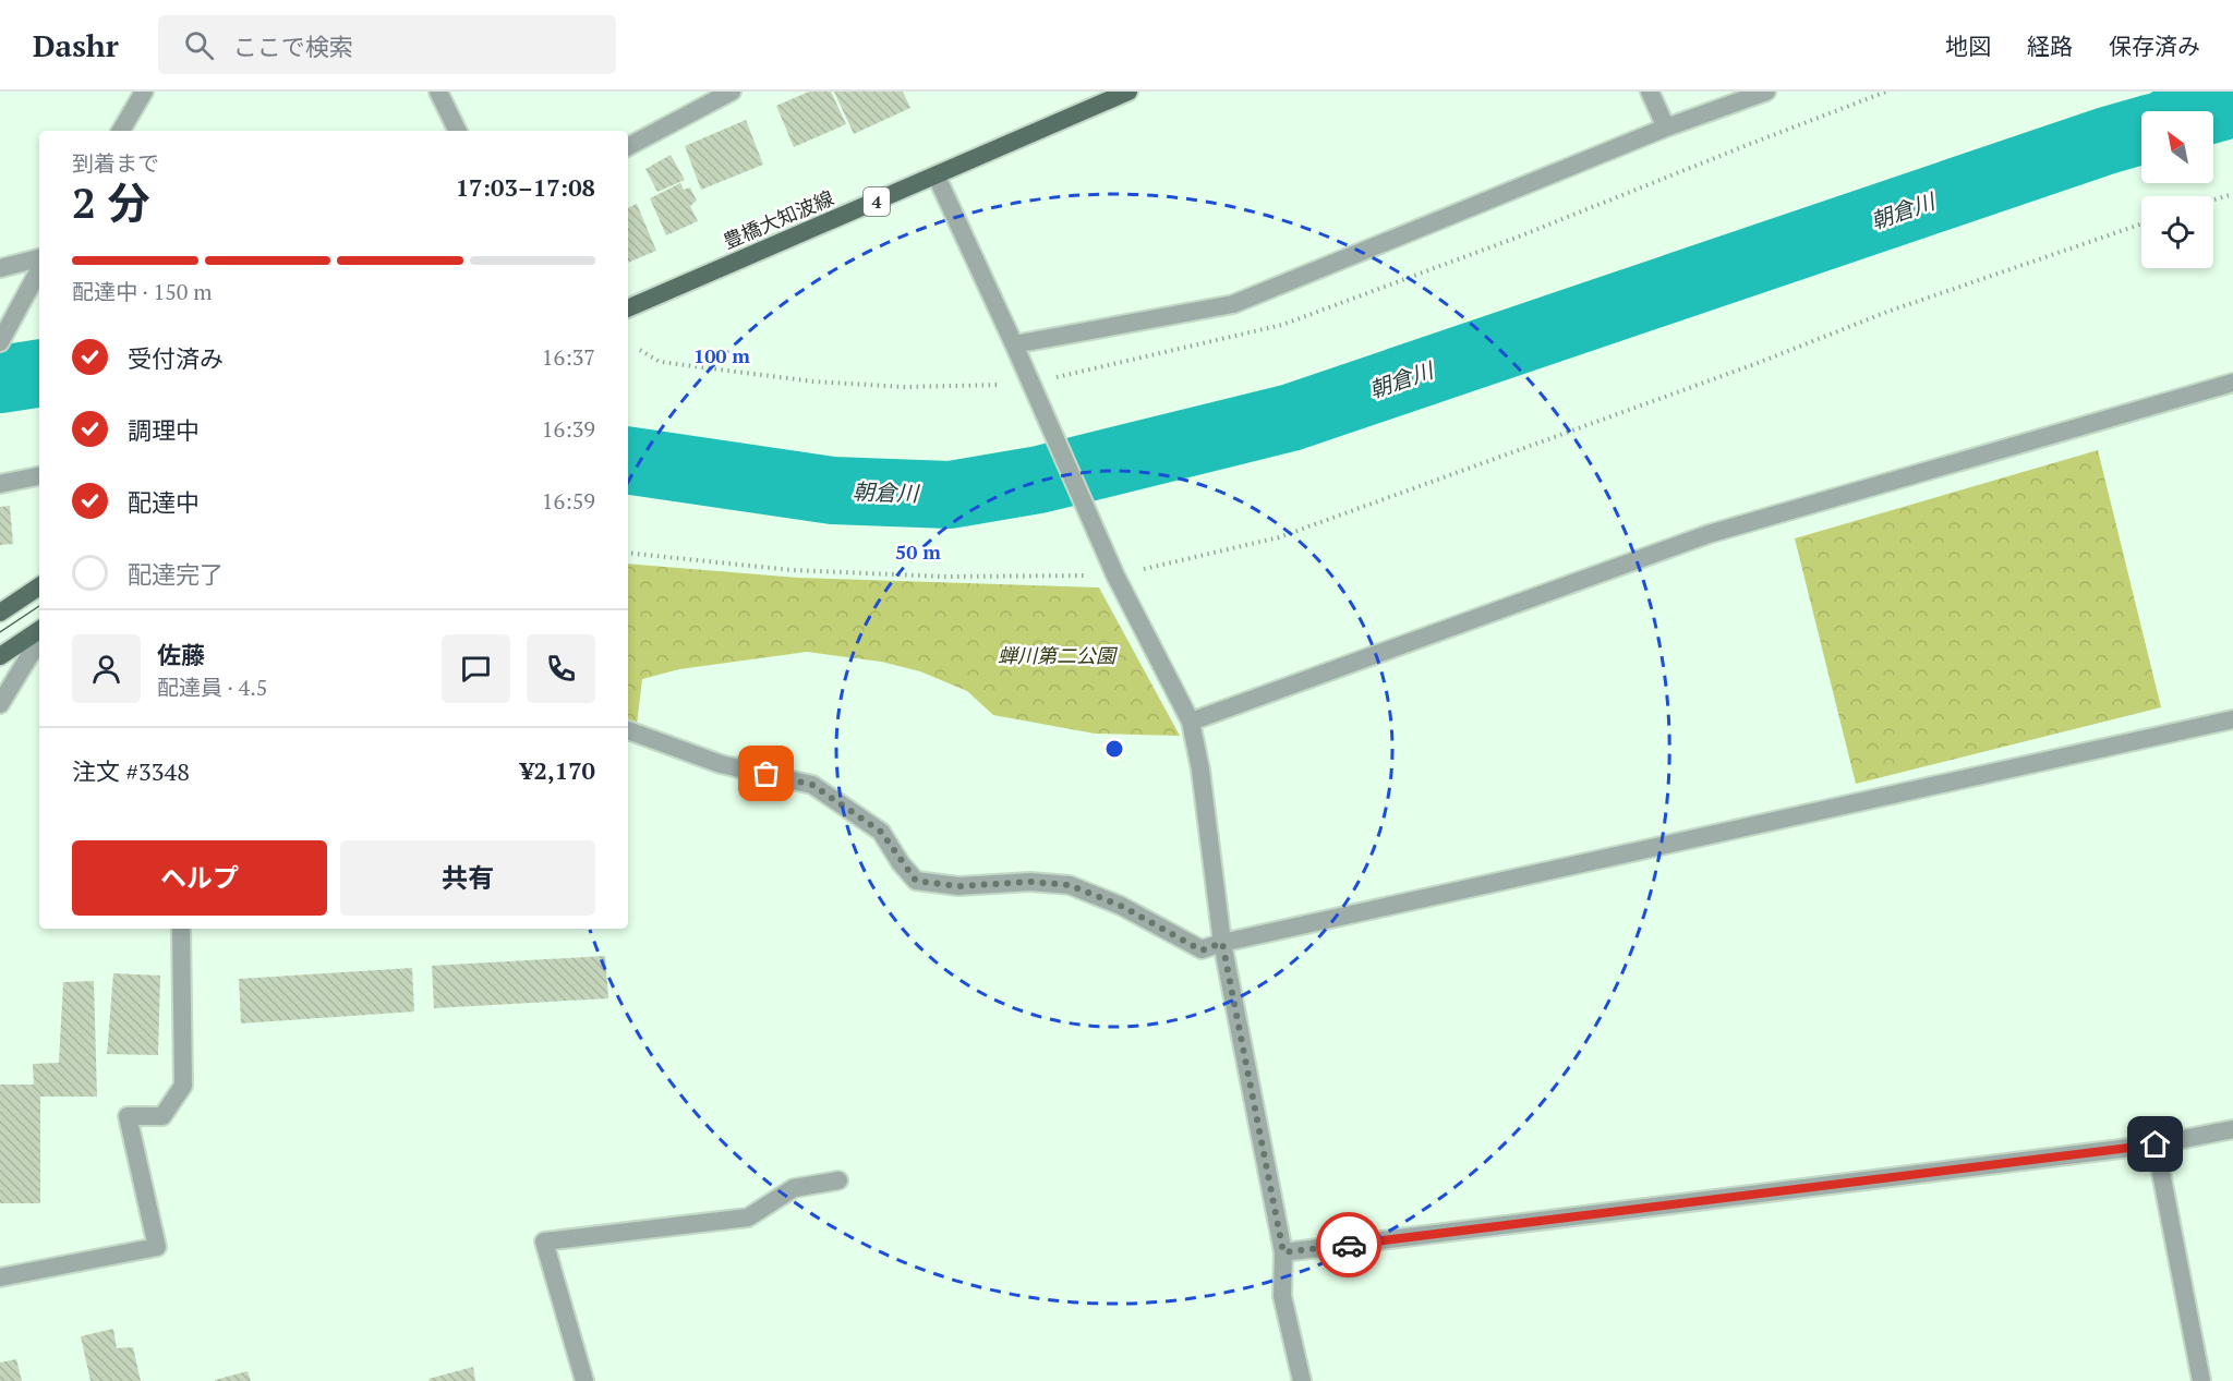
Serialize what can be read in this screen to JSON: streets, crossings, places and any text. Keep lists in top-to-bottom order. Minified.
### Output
{"streets":{"main road":["4","豊橋大知波線"]},"water":["朝倉川"],"parks":["蝉川第二公園"],"north":"top left","page":{"header":"Dashr","search":"ここで検索","nav":["地図","経路","保存済み"],"heading":["2 分","到着まで","17:03–17:08"],"panel":["佐藤","配達員 · 4.5","注文 #3348","¥2,170"],"bar":"配達中 · 150 m","list":[["受付済み","16:37"],["調理中","16:39"],["配達中","16:59"],"配達完了"],"buttons":["ヘルプ","共有"]},"rings":["100 m","50 m"]}
